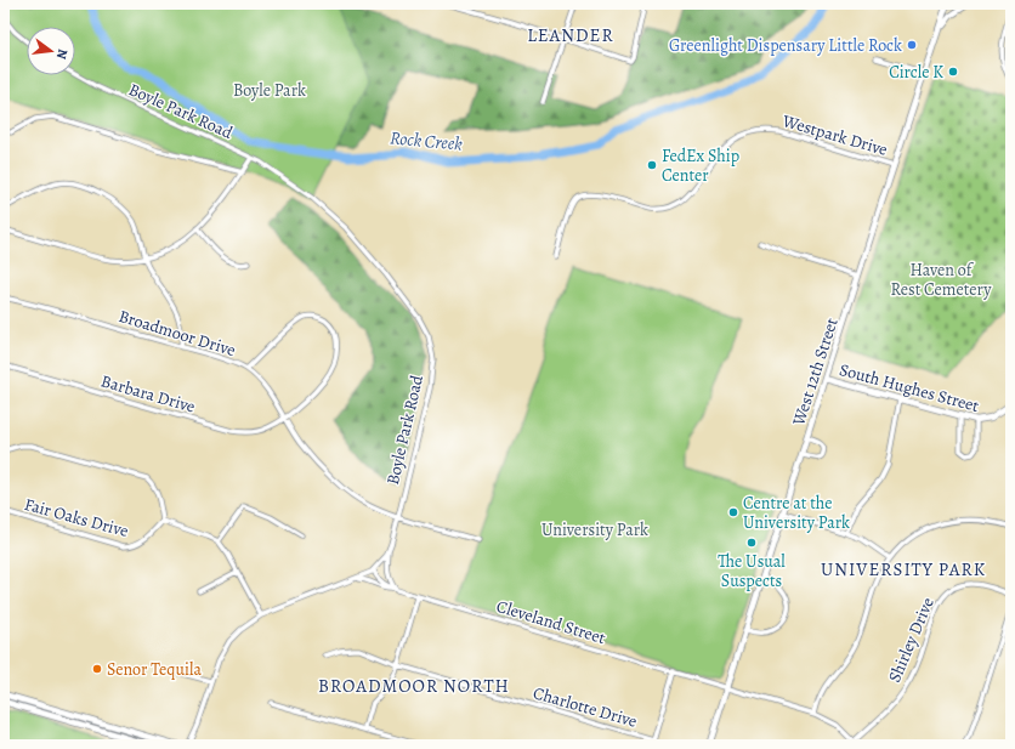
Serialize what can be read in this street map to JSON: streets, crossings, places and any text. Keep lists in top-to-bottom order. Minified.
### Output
{"streets":{"main road":["West 12th Street","South Hughes Street"],"street":["Boyle Park Road","Westpark Drive","Broadmoor Drive","Barbara Drive","Fair Oaks Drive","Cleveland Street","Shirley Drive","Charlotte Drive"]},"crossings":[["Boyle Park Road","Broadmoor Drive"],["Boyle Park Road","Cleveland Street"],["Westpark Drive","West 12th Street"],["Broadmoor Drive","Barbara Drive"],["West 12th Street","South Hughes Street"],["West 12th Street","Cleveland Street"],["Cleveland Street","Shirley Drive"]],"districts":["LEANDER","UNIVERSITY PARK","BROADMOOR NORTH"],"water":["Rock Creek"],"parks":["Boyle Park","Haven of Rest Cemetery","University Park"],"places":["Greenlight Dispensary Little Rock","Circle K","FedEx Ship Center","Centre at the University Park","The Usual Suspects","Senor Tequila"],"north":"right"}
